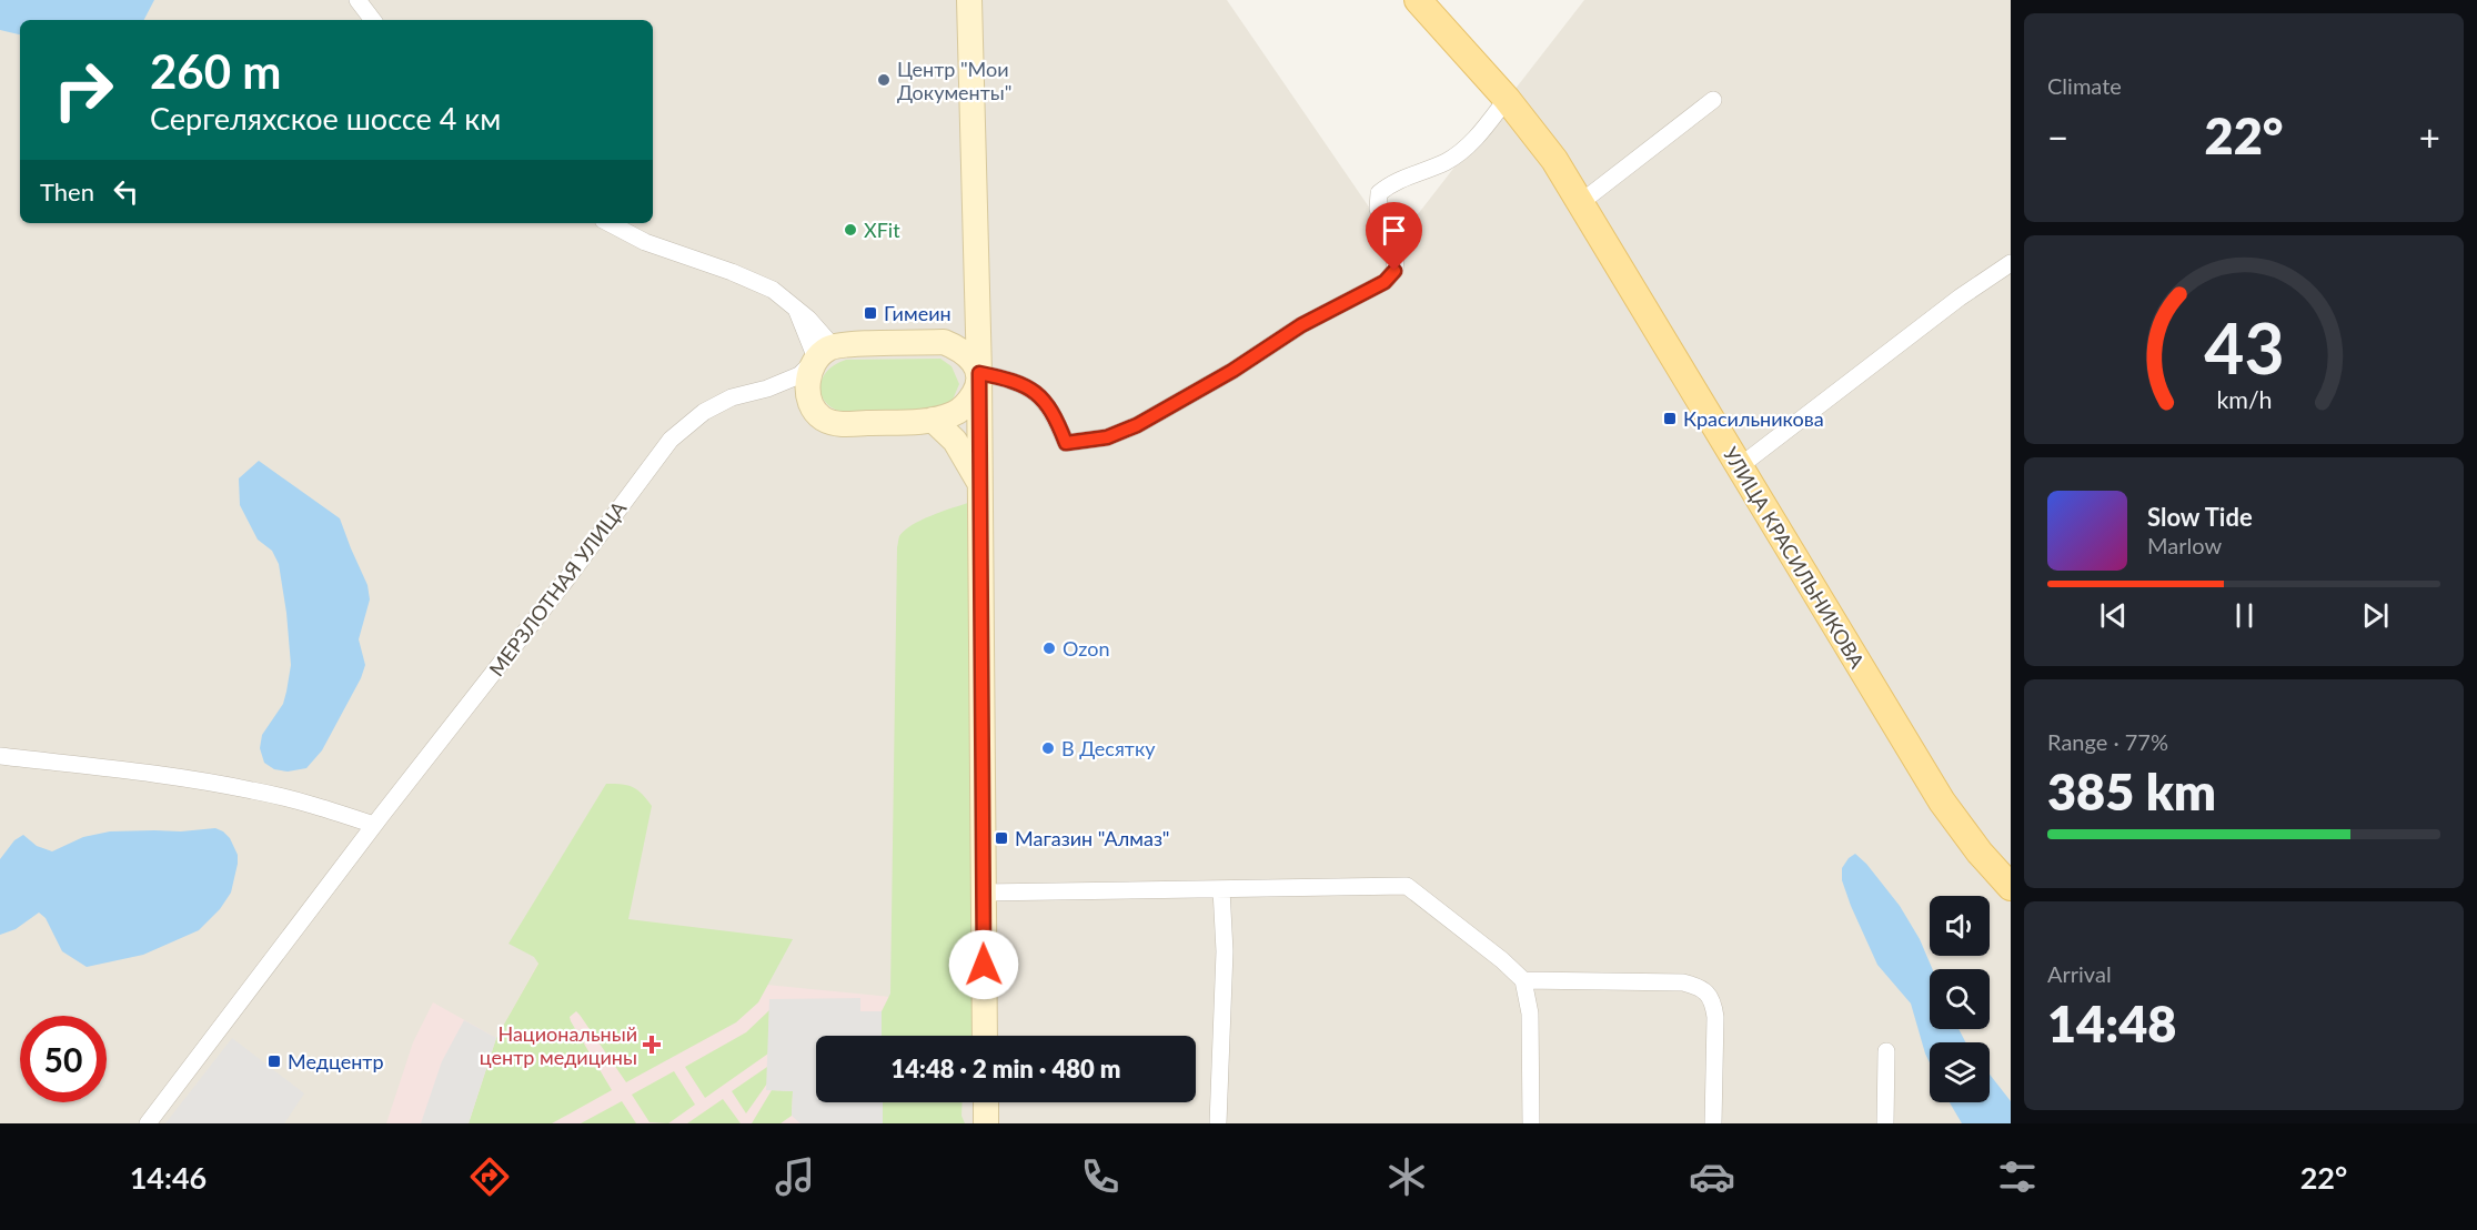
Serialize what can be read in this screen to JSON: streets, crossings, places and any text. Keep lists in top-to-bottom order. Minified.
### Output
{"streets":{"main road":["УЛИЦА КРАСИЛЬНИКОВА"],"street":["МЕРЗЛОТНАЯ УЛИЦА"]},"places":{"other":["Центр \"Мои Документы\"","XFit","Ozon","В Десятку"],"transit":["Гимеин","Красильникова","Магазин \"Алмаз\"","Медцентр"],"health":["Национальный центр медицины"]},"page":{"tile":["Climate",["Range · 77%","385 km"],["Arrival","14:48"]],"turn":["260 m","Сергеляхское шоссе 4 км"],"heat":["−","22°","+"],"then":"Then","song":["Slow Tide","Marlow"],"limit":"50","trip":"14:48 · 2 min · 480 m","tabs":["14:46","22°"],"gauge":["43","km/h"]}}
